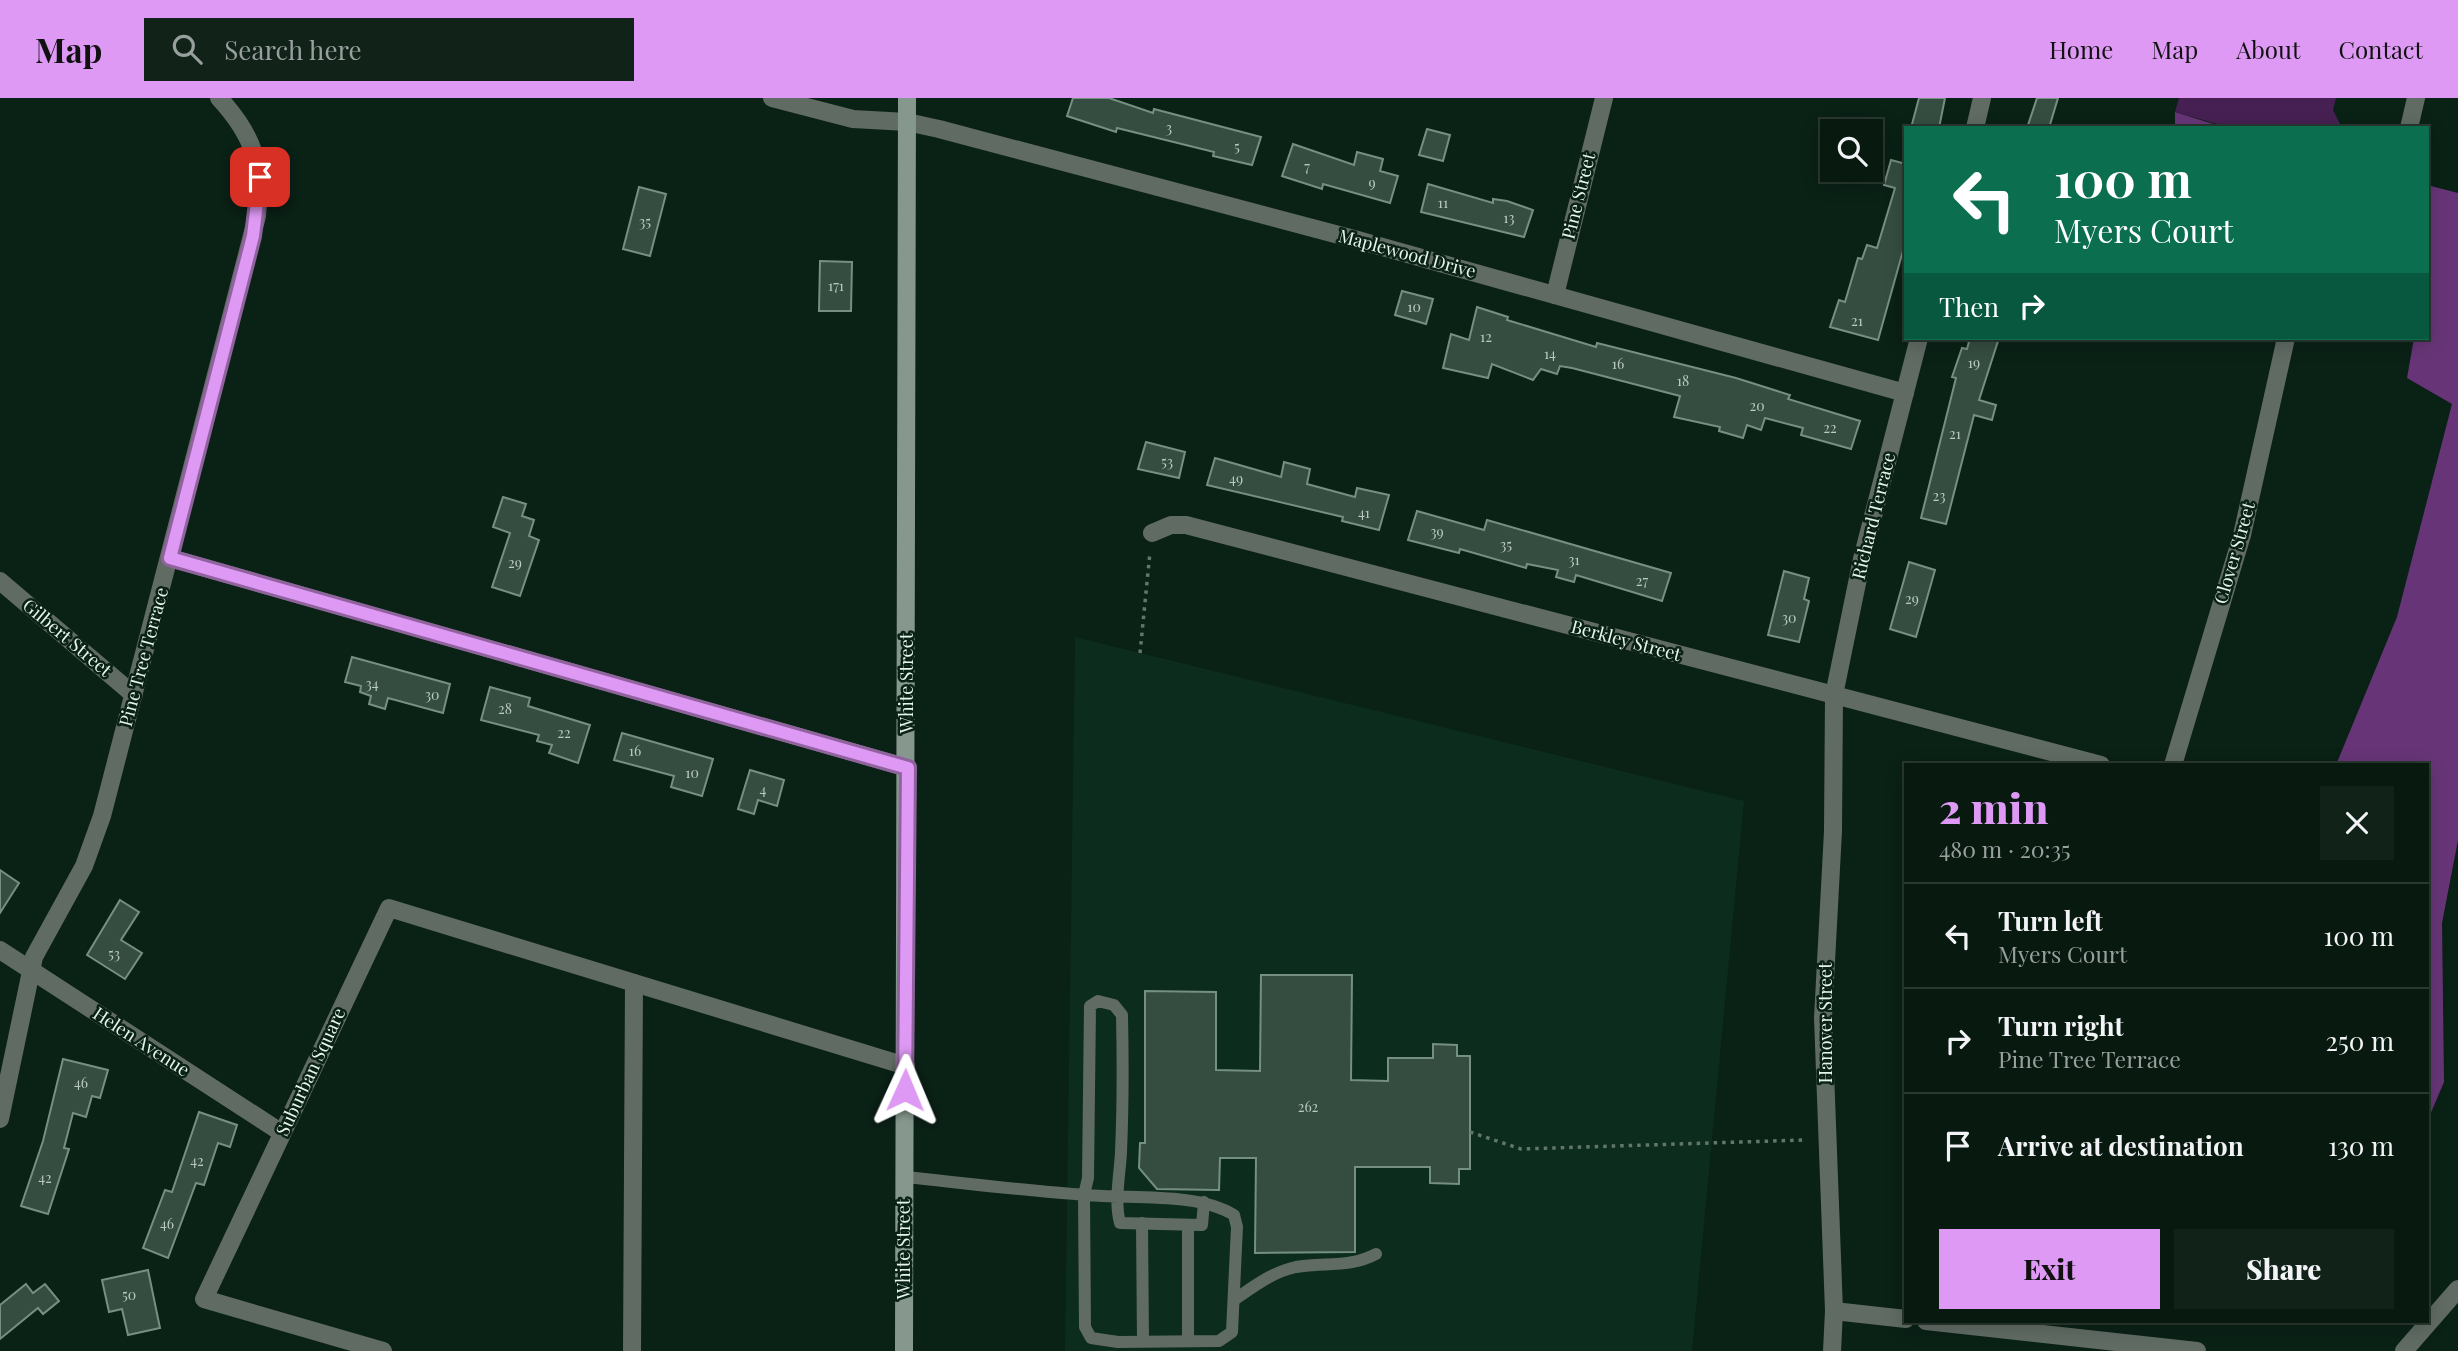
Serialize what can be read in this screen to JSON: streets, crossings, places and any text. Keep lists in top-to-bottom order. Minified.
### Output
{"streets":{"street":["Pine Street","Maplewood Drive","Richard Terrace","Clover Street","Gilbert Street","Berkley Street","Pine Tree Terrace","White Street","Hanover Street","Helen Avenue","Suburban Square"]},"crossings":[["Pine Street","Maplewood Drive"],["Maplewood Drive","Richard Terrace"],["Maplewood Drive","White Street"],["Richard Terrace","Berkley Street"],["Richard Terrace","Hanover Street"],["Gilbert Street","Pine Tree Terrace"],["Berkley Street","Hanover Street"],["Pine Tree Terrace","Helen Avenue"],["White Street","Suburban Square"],["Helen Avenue","Suburban Square"]],"house_numbers":["3","5","7","9","11","13","35","171","10","21","12","14","19","16","18","20","22","21","53","49","23","41","39","35","31","29","27","29","30","34","30","28","22","16","10","4","53","46","262","42","42","46","50"],"page":{"header":"Map","search":"Search here","nav":["Home","Map","About","Contact"],"turn":["100 m","Myers Court"],"then":"Then","heading":["2 min","480 m · 20:35"],"list":[{"name":"Turn left","note":"Myers Court","value":"100 m"},{"name":"Turn right","note":"Pine Tree Terrace","value":"250 m"},{"name":"Arrive at destination","value":"130 m"}],"buttons":["Exit","Share"]}}
